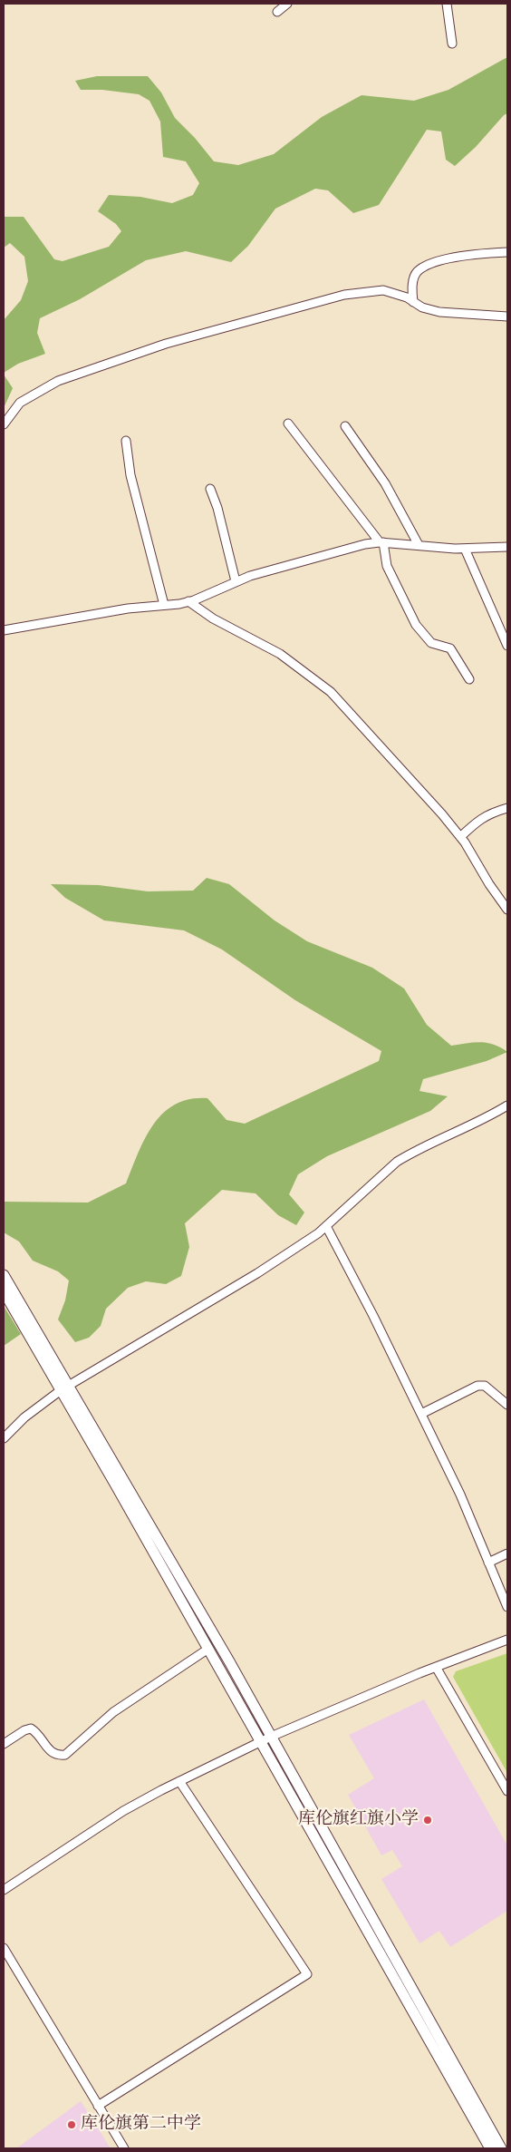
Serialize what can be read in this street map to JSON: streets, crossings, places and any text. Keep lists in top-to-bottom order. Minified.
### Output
{"places":["库伦旗红旗小学","库伦旗第二中学"]}
